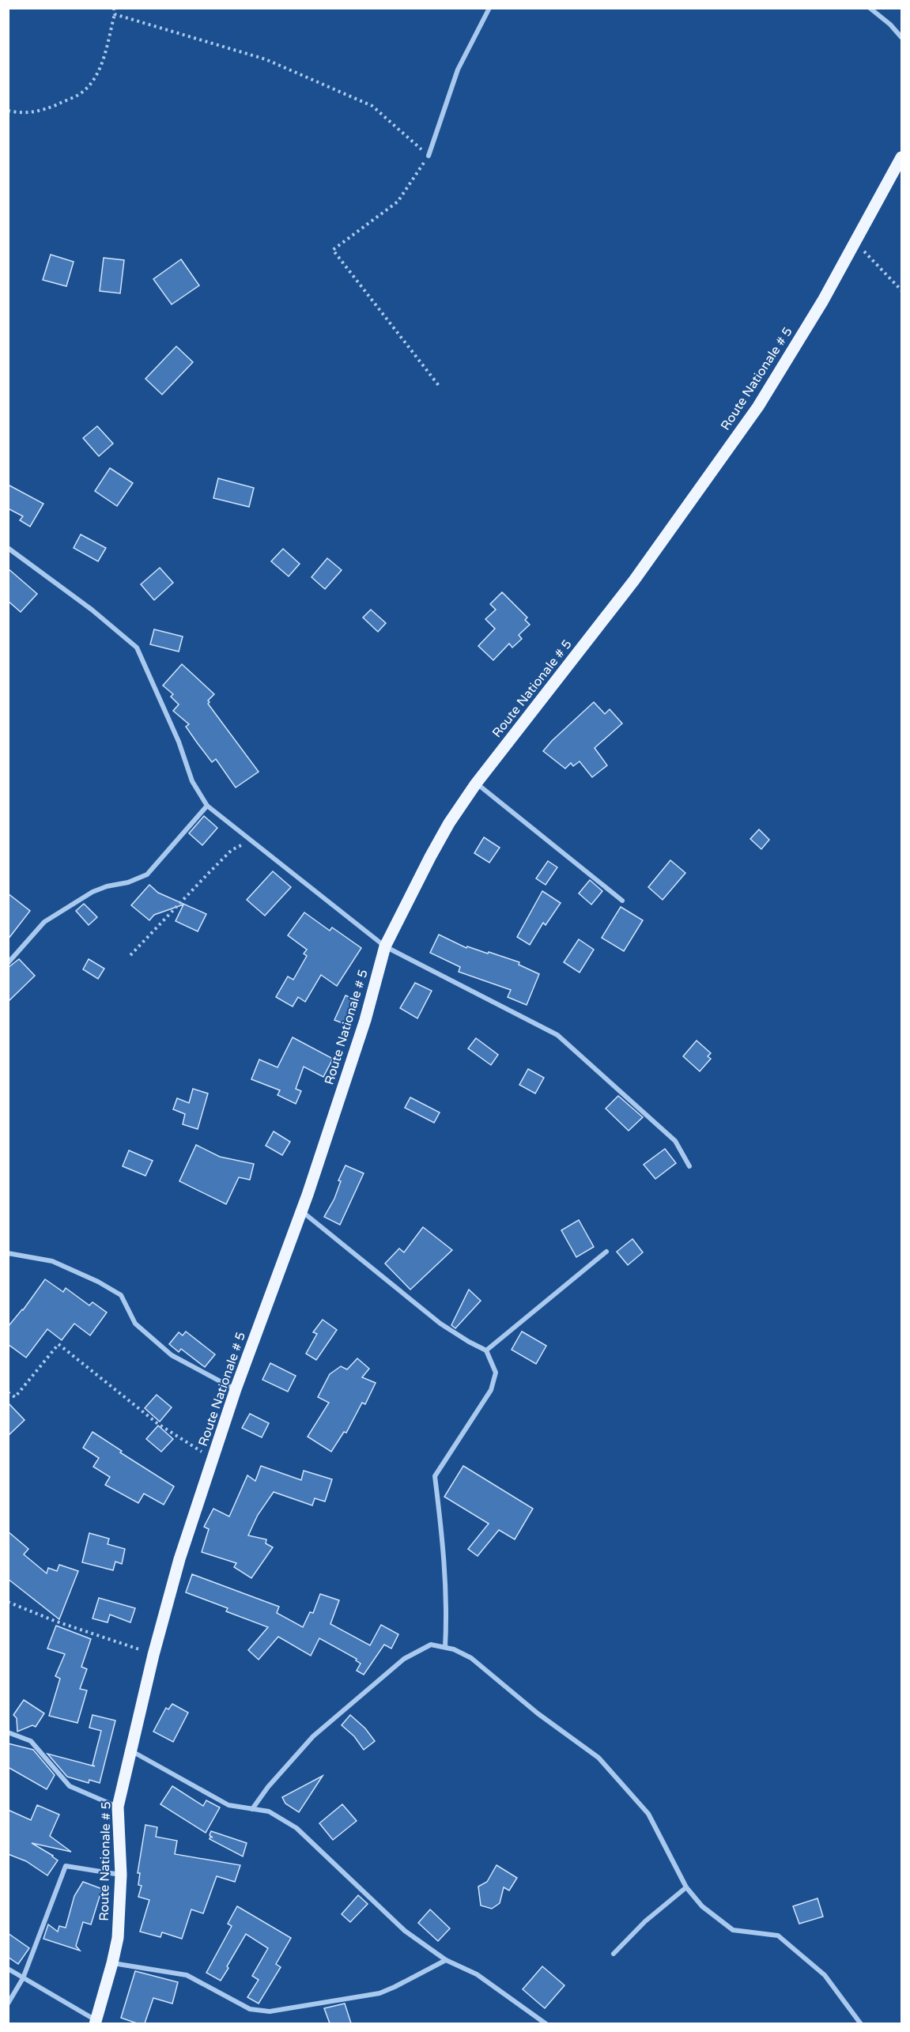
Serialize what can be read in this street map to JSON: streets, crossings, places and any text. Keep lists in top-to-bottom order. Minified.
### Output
{"streets":{"main road":["Route Nationale # 5"]}}
